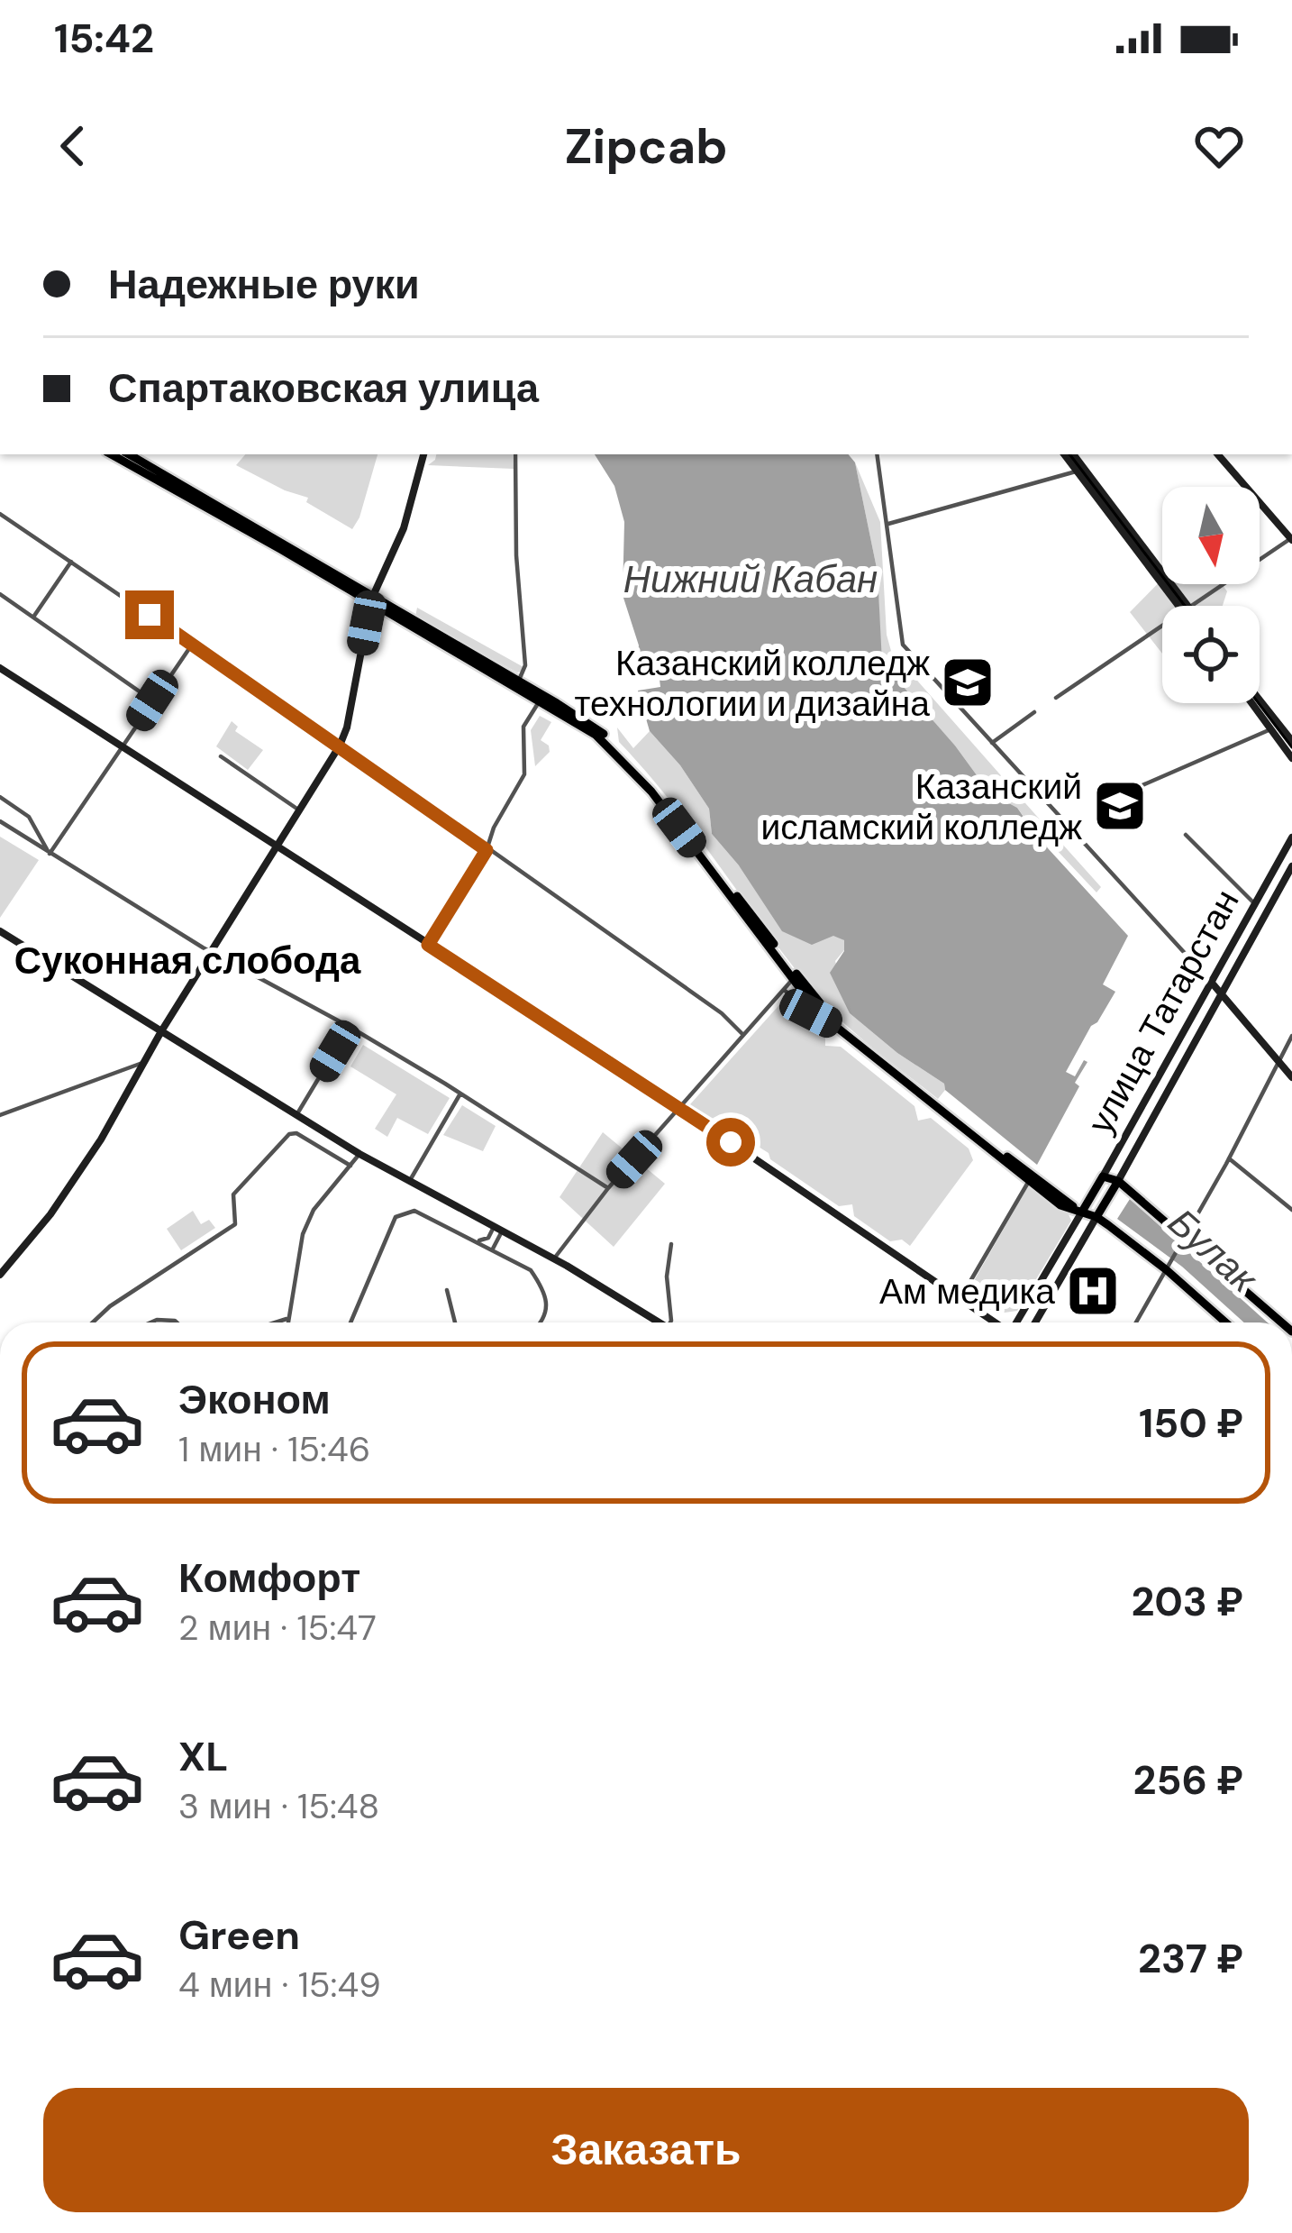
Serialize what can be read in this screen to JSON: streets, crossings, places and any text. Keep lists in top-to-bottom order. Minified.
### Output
{"streets":{"main road":["улица Татарстан"]},"districts":["Суконная слобода"],"water":["Нижний Кабан","Булак"],"places":{"school or university":["Казанский колледж технологии и дизайна","Казанский исламский колледж"],"hospital":["Ам медика"]},"north":"bottom","page":{"status":"15:42","header":"Zipcab","banner":["Надежные руки","Спартаковская улица"],"list":[{"name":"Эконом","note":"1 мин · 15:46","value":"150 ₽"},{"name":"Комфорт","note":"2 мин · 15:47","value":"203 ₽"},{"name":"XL","note":"3 мин · 15:48","value":"256 ₽"},{"name":"Green","note":"4 мин · 15:49","value":"237 ₽"}],"buttons":"Заказать"}}
